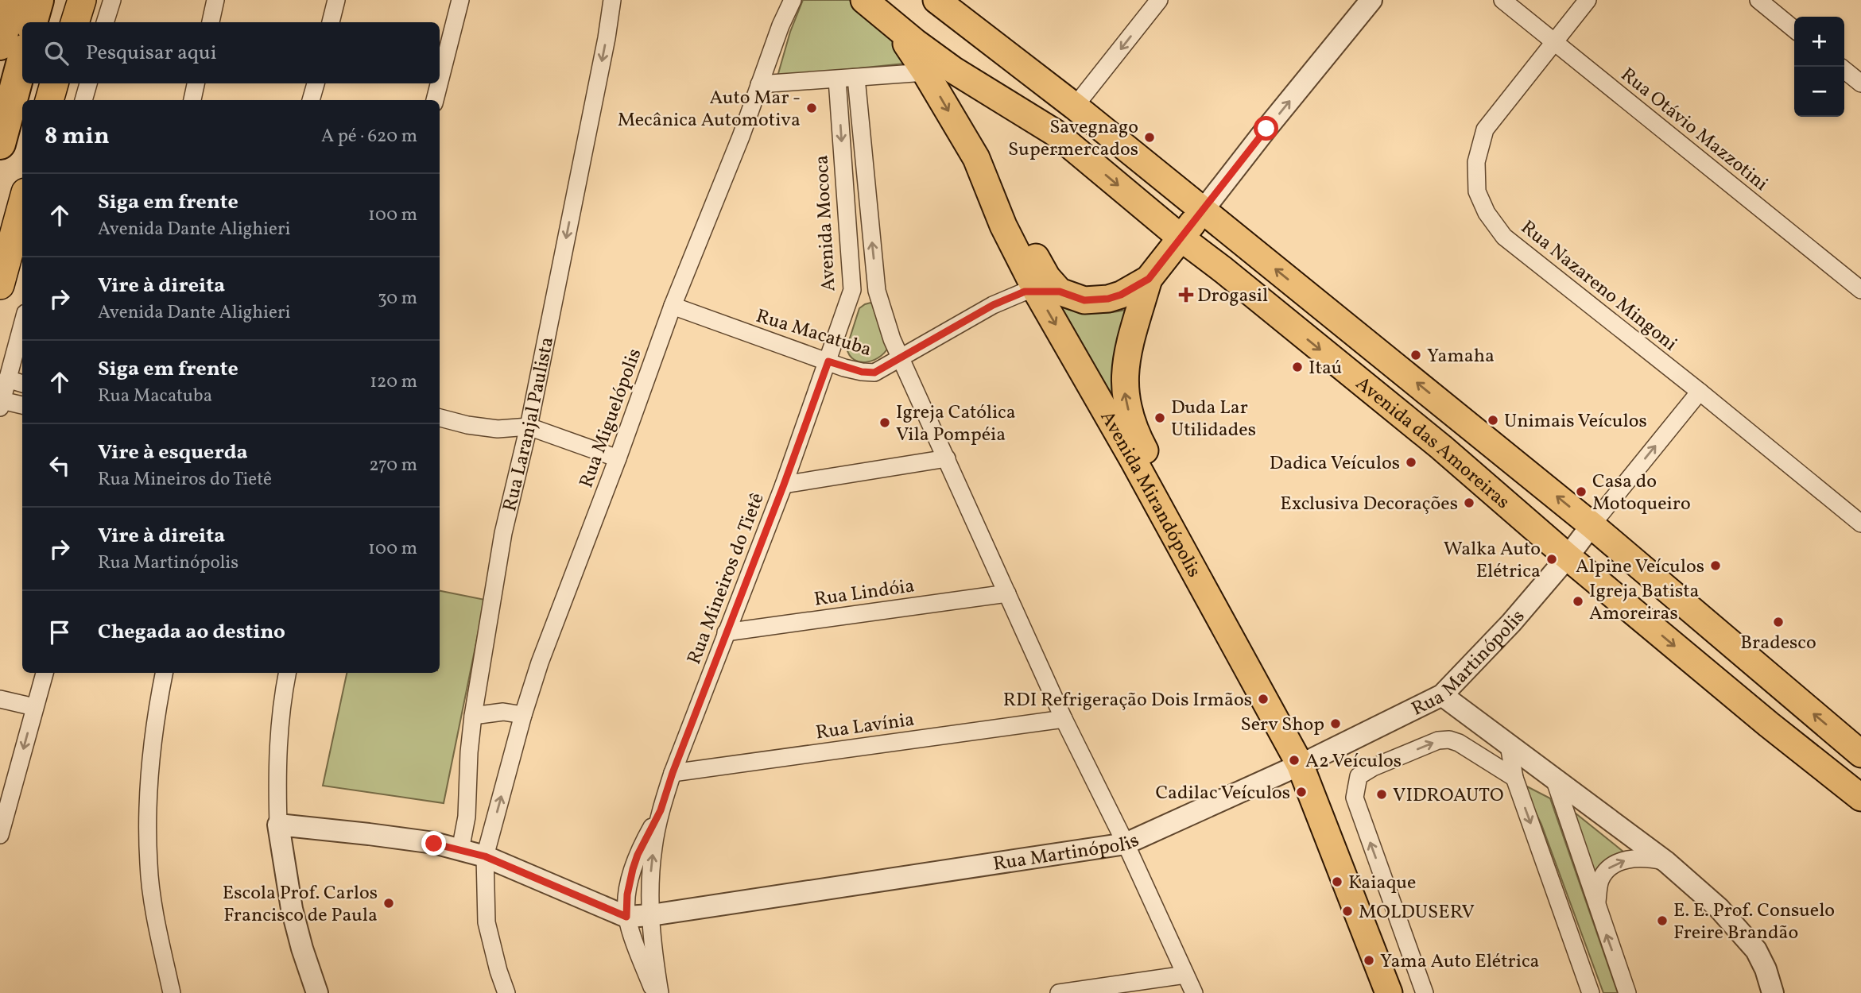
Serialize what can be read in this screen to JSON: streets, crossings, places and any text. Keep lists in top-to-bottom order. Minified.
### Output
{"streets":{"main road":["Avenida das Amoreiras","Avenida Mirandópolis"],"street":["Rua Otávio Mazzotini","Avenida Mococa","Rua Nazareno Mingoni","Rua Macatuba","Rua Miguelópolis","Rua Laranjal Paulista","Rua Mineiros do Tietê","Rua Lindóia","Rua Martinópolis","Rua Lavínia"]},"crossings":[["Rua Otávio Mazzotini","Rua Nazareno Mingoni"],["Avenida Mococa","Rua Macatuba"],["Avenida Mococa","Rua Mineiros do Tietê"],["Rua Nazareno Mingoni","Rua Martinópolis"],["Rua Macatuba","Rua Miguelópolis"],["Rua Macatuba","Avenida Mirandópolis"],["Rua Macatuba","Rua Mineiros do Tietê"],["Rua Miguelópolis","Rua Martinópolis"],["Rua Laranjal Paulista","Rua Martinópolis"],["Avenida das Amoreiras","Avenida Mirandópolis"],["Avenida das Amoreiras","Rua Martinópolis"],["Avenida Mirandópolis","Rua Martinópolis"],["Rua Mineiros do Tietê","Rua Lindóia"],["Rua Mineiros do Tietê","Rua Martinópolis"],["Rua Mineiros do Tietê","Rua Lavínia"]],"one_way":["Rua Laranjal Paulista"],"places":{"other":["Auto Mar - Mecânica Automotiva","Savegnago Supermercados","Yamaha","Itaú","Duda Lar Utilidades","Unimais Veículos","Igreja Católica Vila Pompéia","Dadica Veículos","Casa do Motoqueiro","Exclusiva Decorações","Walka Auto Elétrica","Alpine Veículos","Igreja Batista Amoreiras","Bradesco","RDI Refrigeração Dois Irmãos","Serv Shop","A2 Veículos","Cadilac Veículos","VIDROAUTO","Kaiaque","Escola Prof. Carlos Francisco de Paula","MOLDUSERV","E. E. Prof. Consuelo Freire Brandão","Yama Auto Elétrica"],"health":["Drogasil"]},"page":{"map_buttons":["+","−"],"search":"Pesquisar aqui","heading":["8 min","A pé · 620 m"],"list":[["Siga em frente","Avenida Dante Alighieri","100 m"],["Vire à direita","Avenida Dante Alighieri","30 m"],["Siga em frente","Rua Macatuba","120 m"],["Vire à esquerda","Rua Mineiros do Tietê","270 m"],["Vire à direita","Rua Martinópolis","100 m"],"Chegada ao destino"]}}
